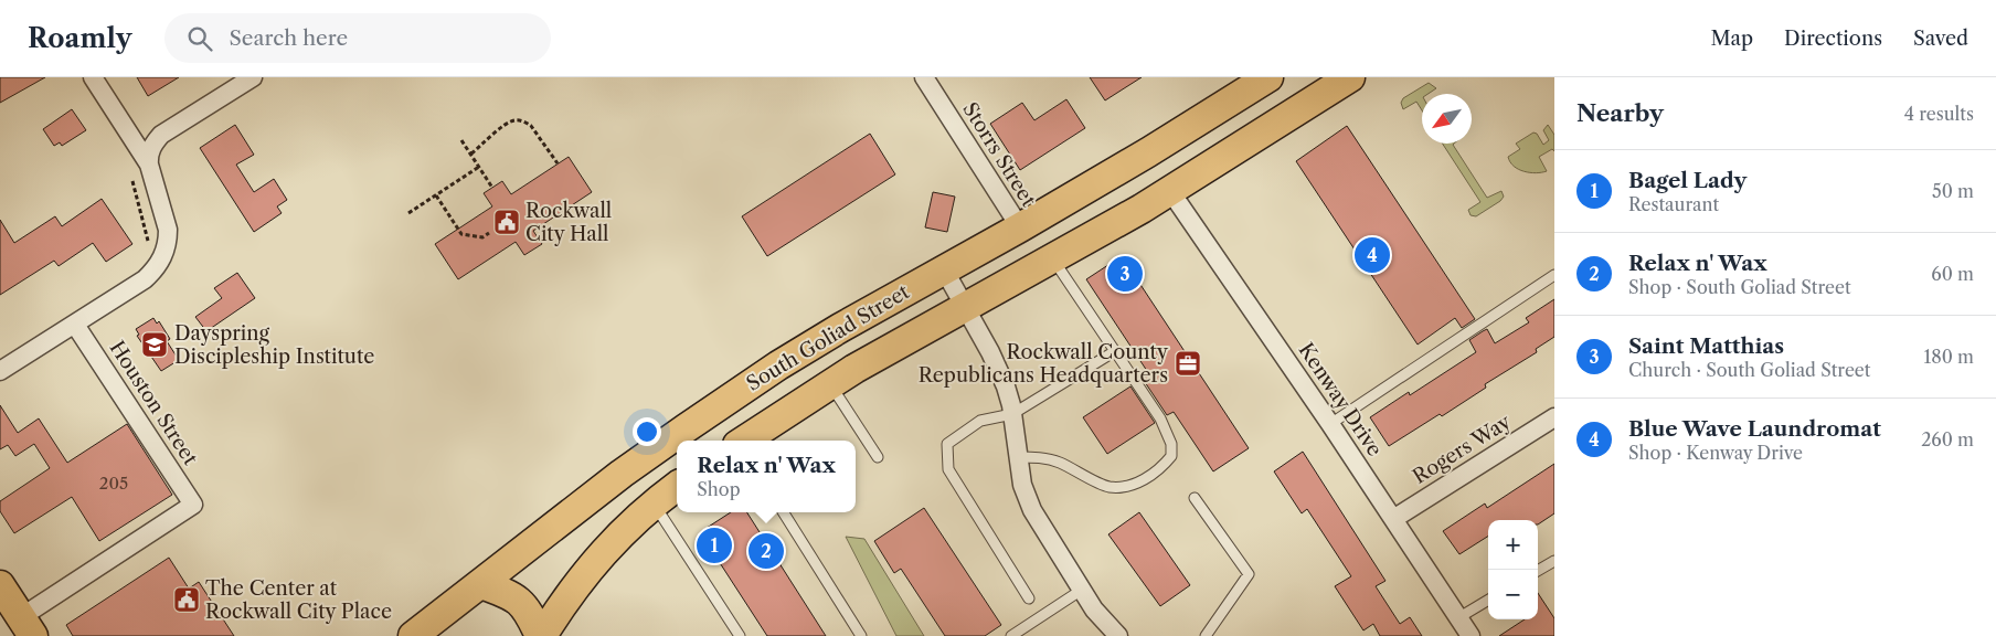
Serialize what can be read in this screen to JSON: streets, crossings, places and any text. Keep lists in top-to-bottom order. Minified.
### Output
{"streets":{"main road":["South Goliad Street"],"street":["Storrs Street","Kenway Drive","Houston Street","Rogers Way"]},"crossings":[["Storrs Street","South Goliad Street"],["South Goliad Street","Kenway Drive"],["Kenway Drive","Rogers Way"]],"places":{"public building":["Rockwall City Hall","The Center at Rockwall City Place"],"school or university":["Dayspring Discipleship Institute"],"office":["Rockwall County Republicans Headquarters"]},"house_numbers":["205"],"north":"bottom left","page":{"header":"Roamly","search":"Search here","nav":["Map","Directions","Saved"],"heading":["Nearby","4 results"],"list":[{"mark":"1","name":"Bagel Lady","note":"Restaurant","value":"50 m"},{"mark":"2","name":"Relax n' Wax","note":"Shop · South Goliad Street","value":"60 m"},{"mark":"3","name":"Saint Matthias","note":"Church · South Goliad Street","value":"180 m"},{"mark":"4","name":"Blue Wave Laundromat","note":"Shop · Kenway Drive","value":"260 m"}],"pins":["4","3","1","2"],"popup":["Relax n' Wax","Shop"],"map_buttons":["+","−"]}}
